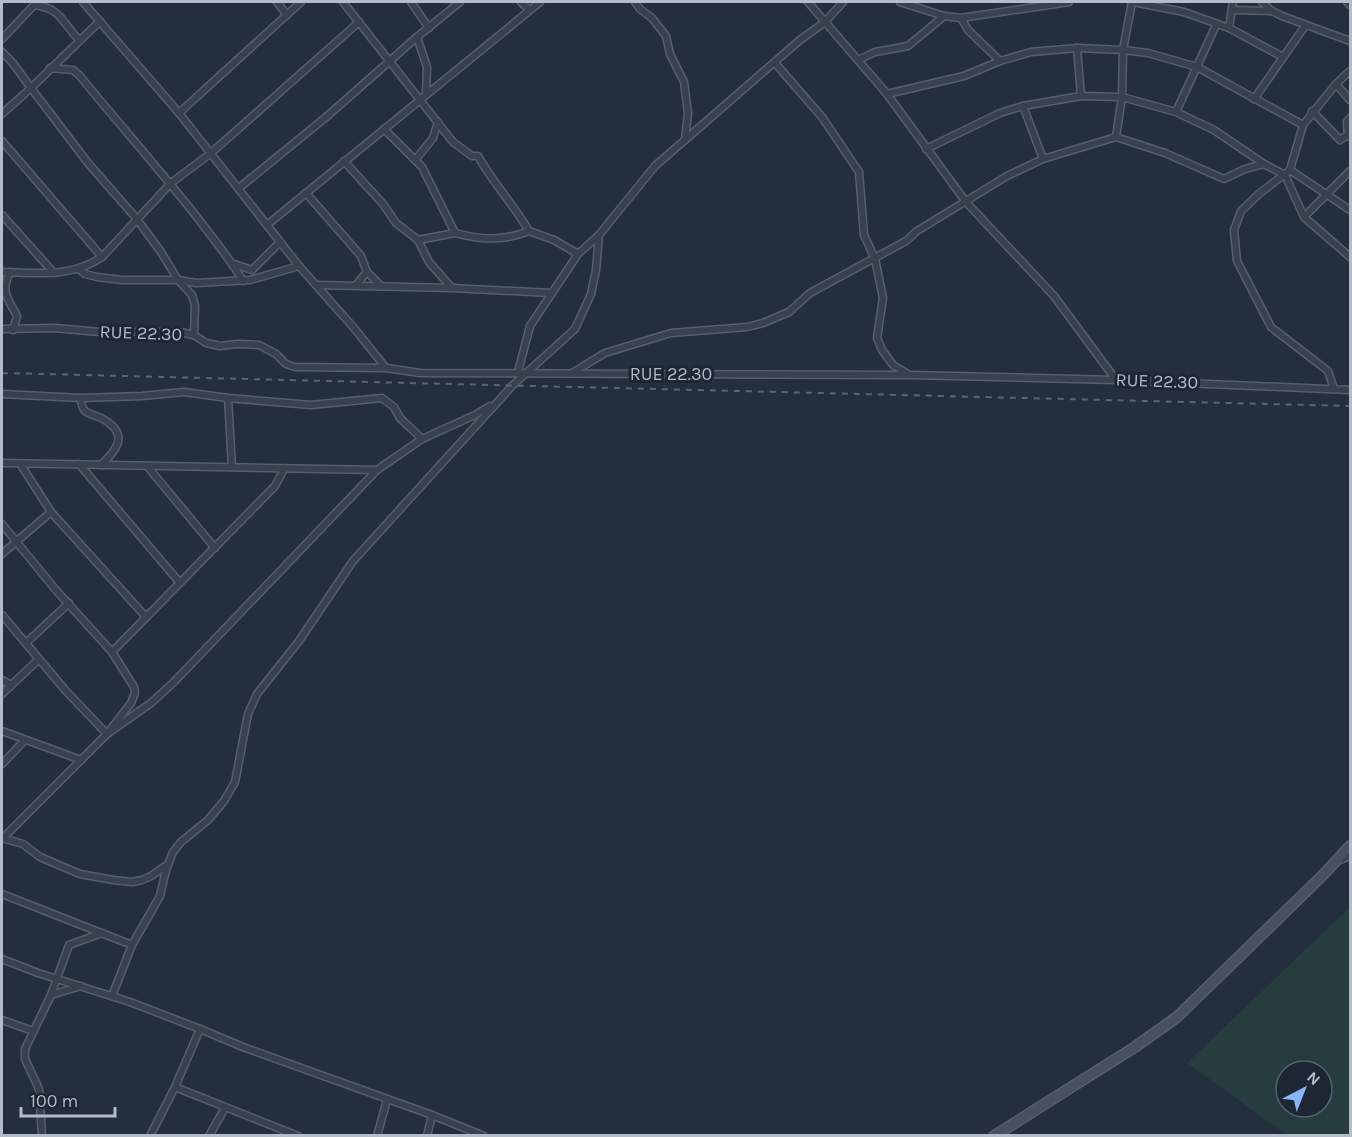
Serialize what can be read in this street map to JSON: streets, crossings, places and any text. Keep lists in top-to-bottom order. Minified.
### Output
{"streets":{"street":["RUE 22.30"]},"scale_bar":"100 m","north":"top right"}
